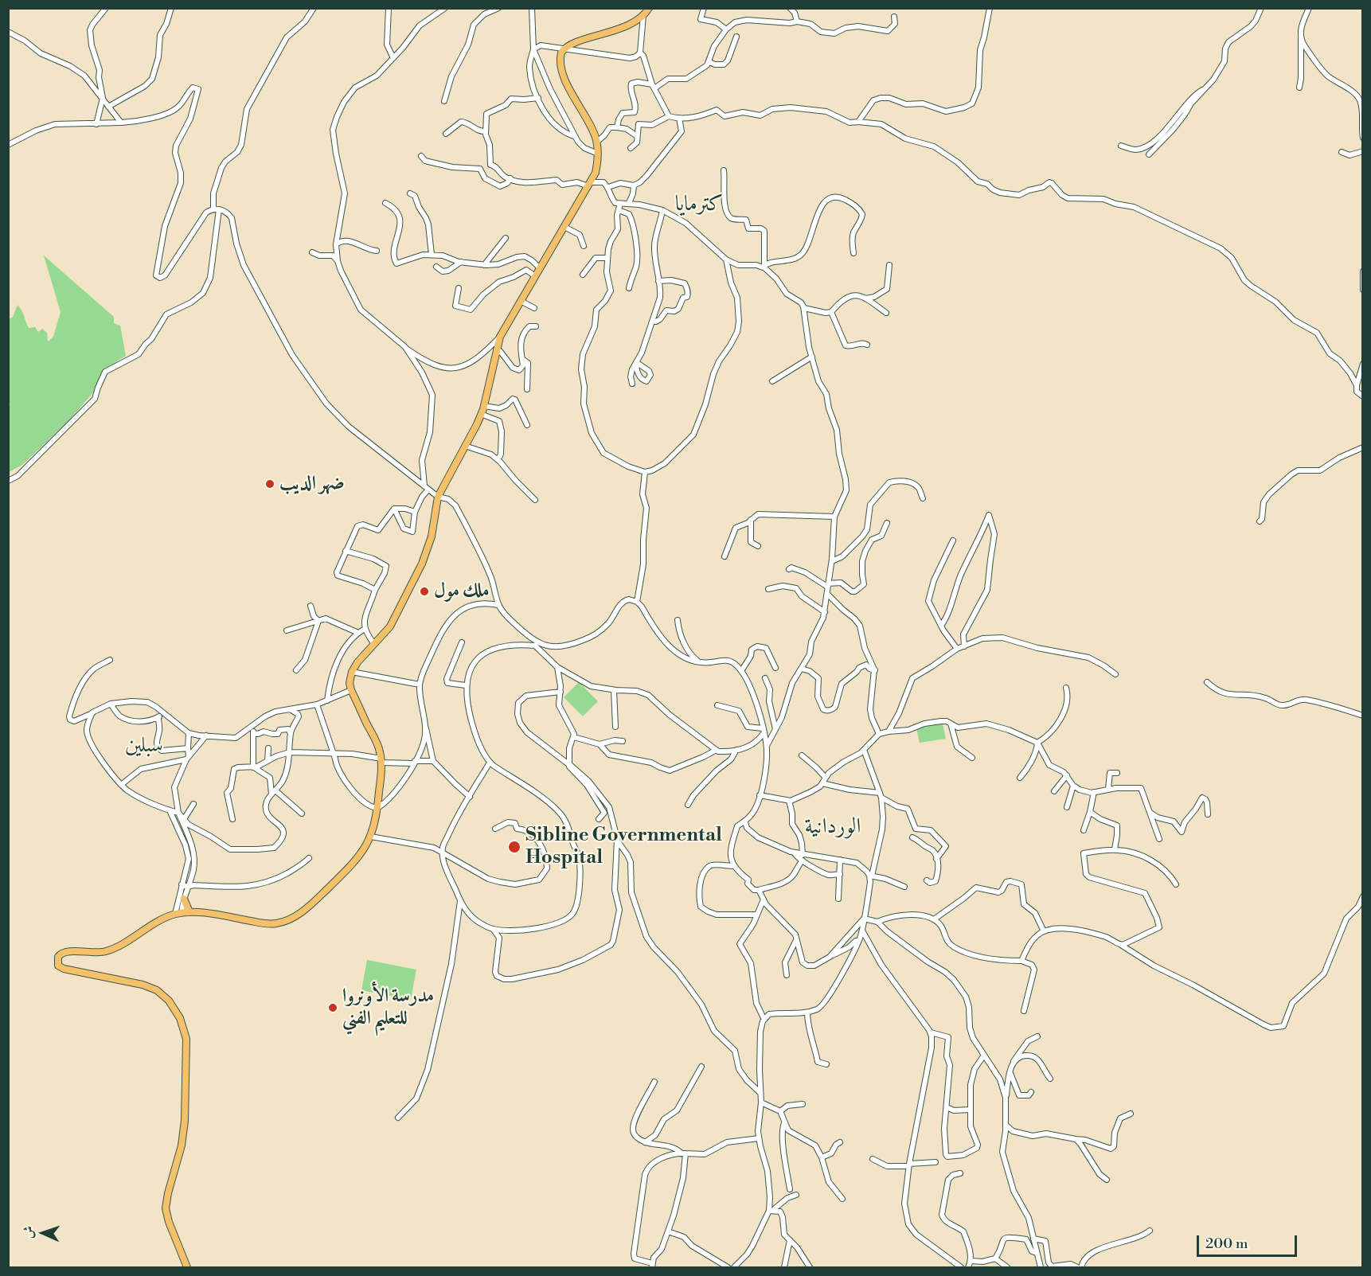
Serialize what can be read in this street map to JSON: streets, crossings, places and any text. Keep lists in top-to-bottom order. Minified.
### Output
{"districts":["كترمايا","سبلين","الوردانية"],"places":["ضهر الديب","ملك مول","Sibline Governmental Hospital","مدرسة الأونروا للتعليم الفني"],"scale_bar":"200 m","north":"left"}
